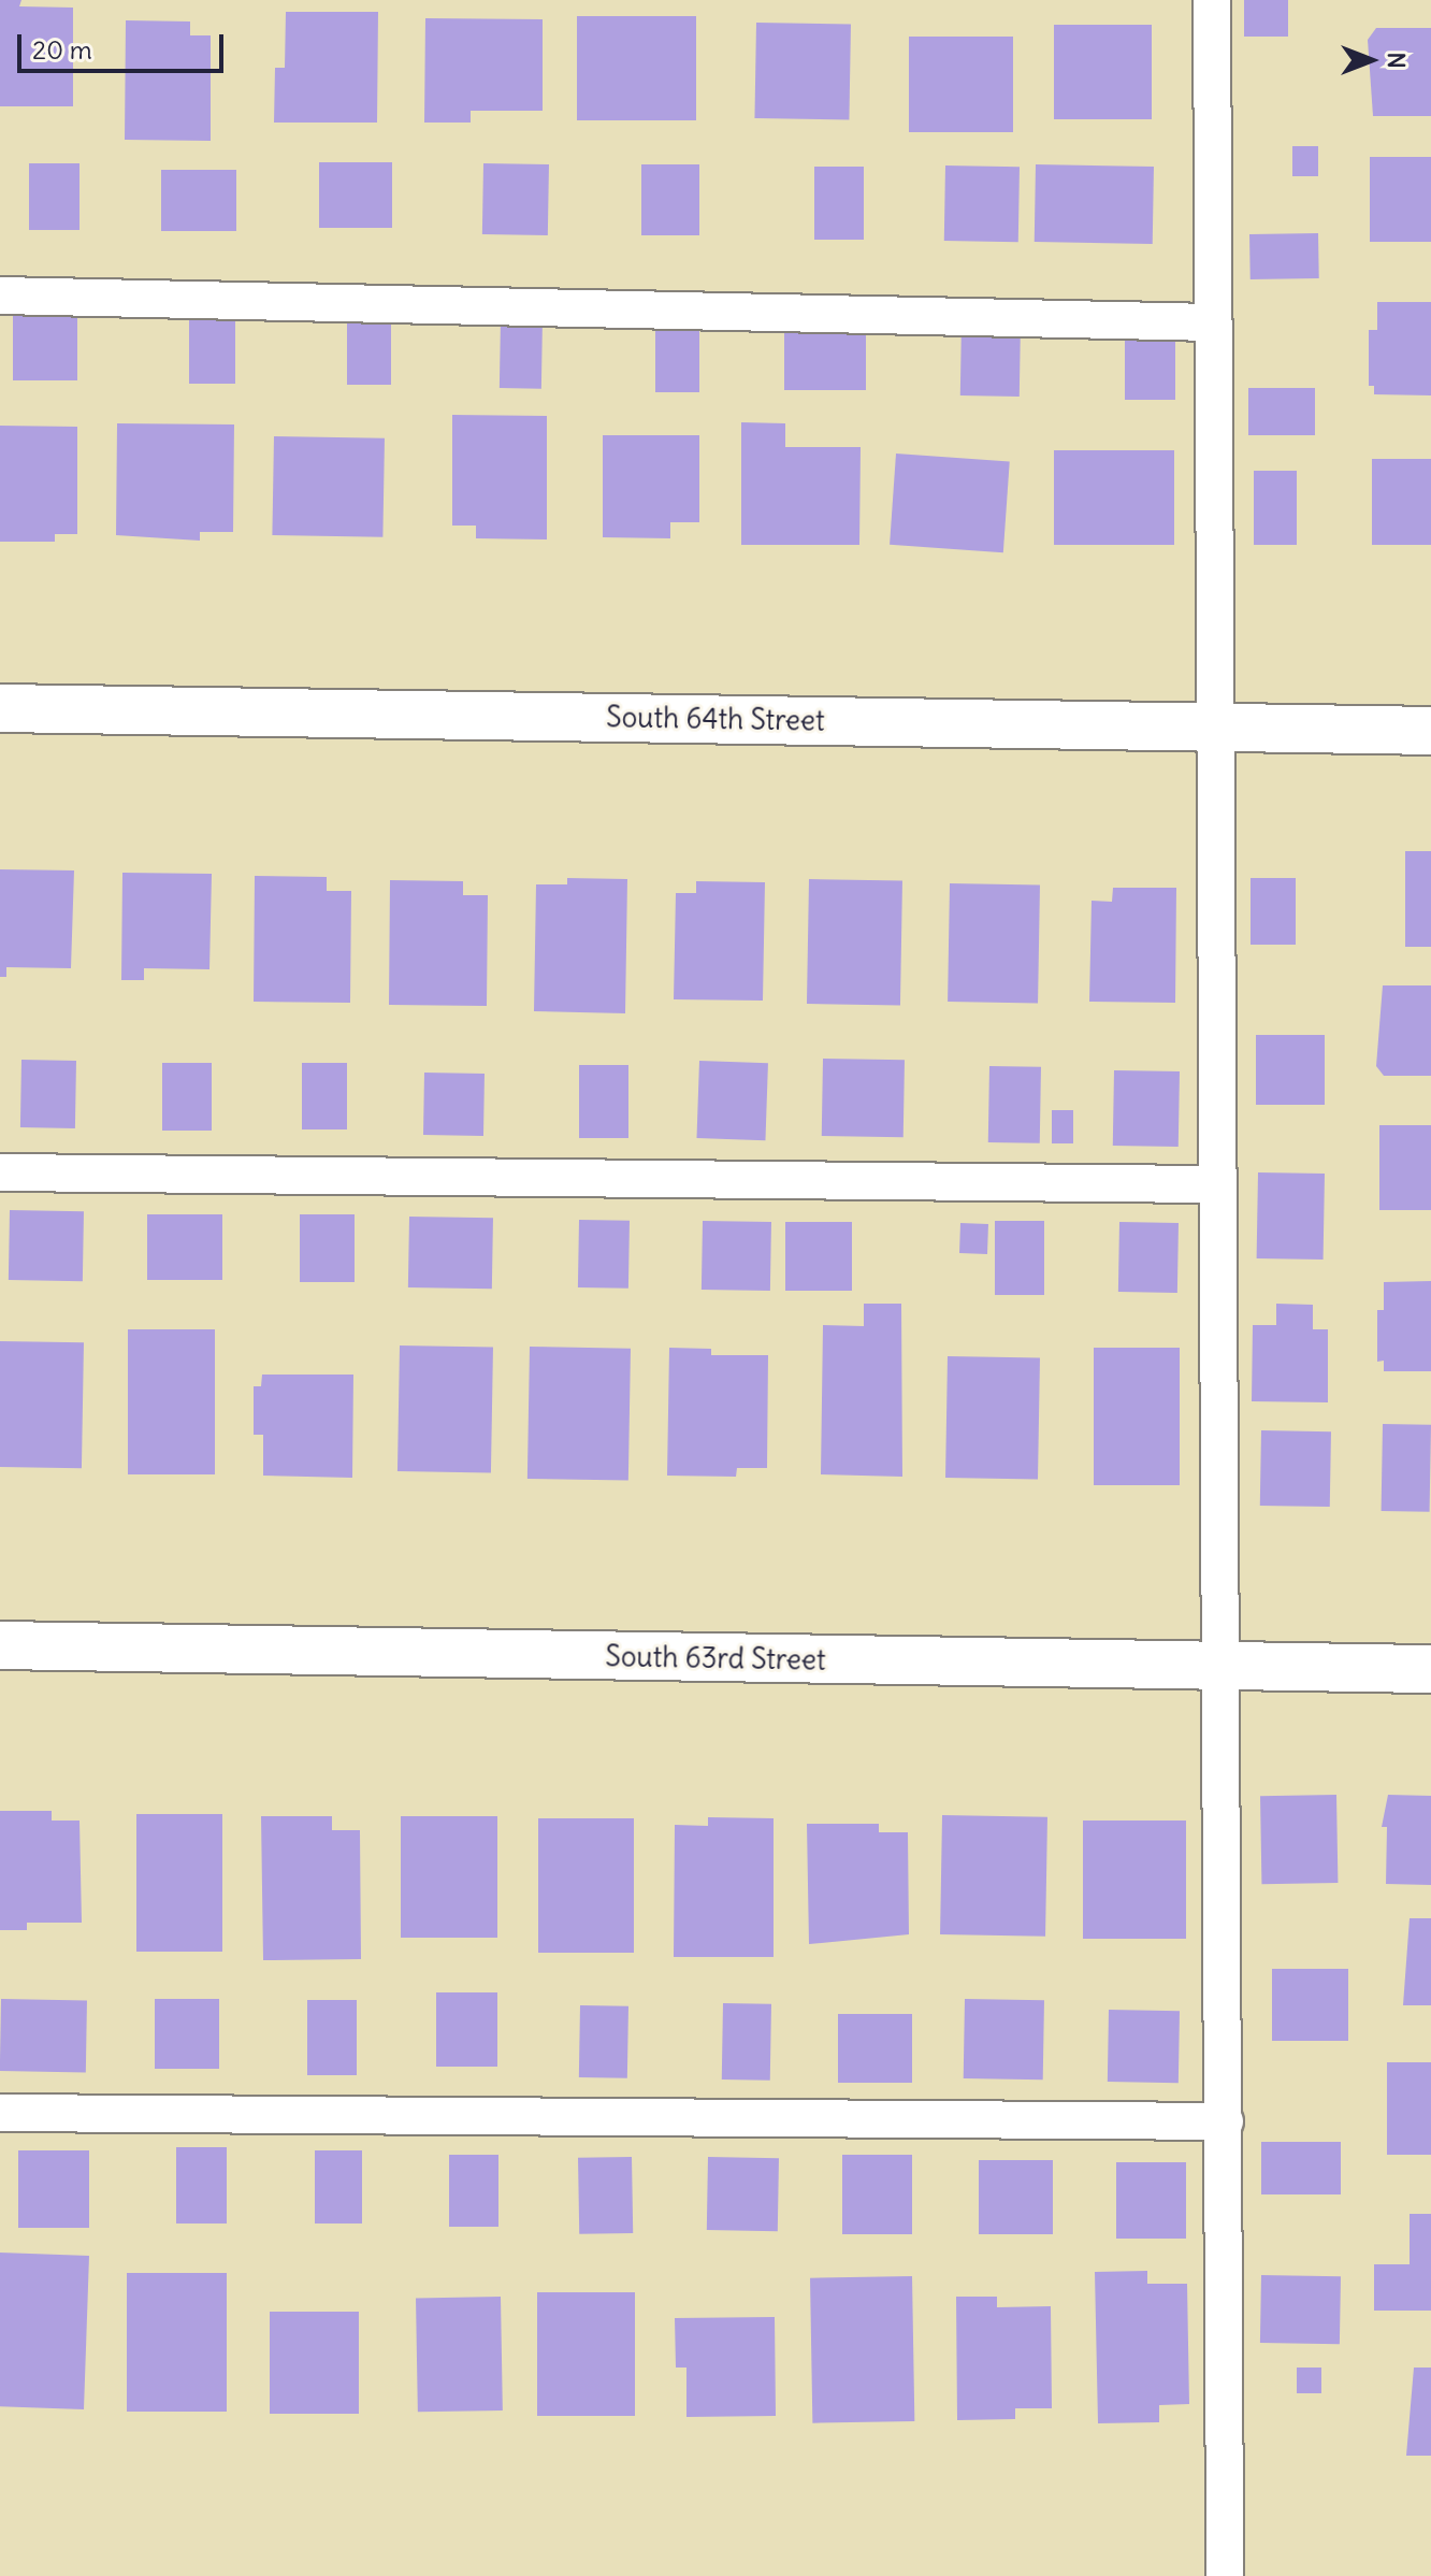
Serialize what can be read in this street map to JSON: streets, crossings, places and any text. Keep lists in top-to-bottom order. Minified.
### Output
{"streets":{"street":["South 64th Street","South 63rd Street"]},"scale_bar":"20 m","north":"right"}
